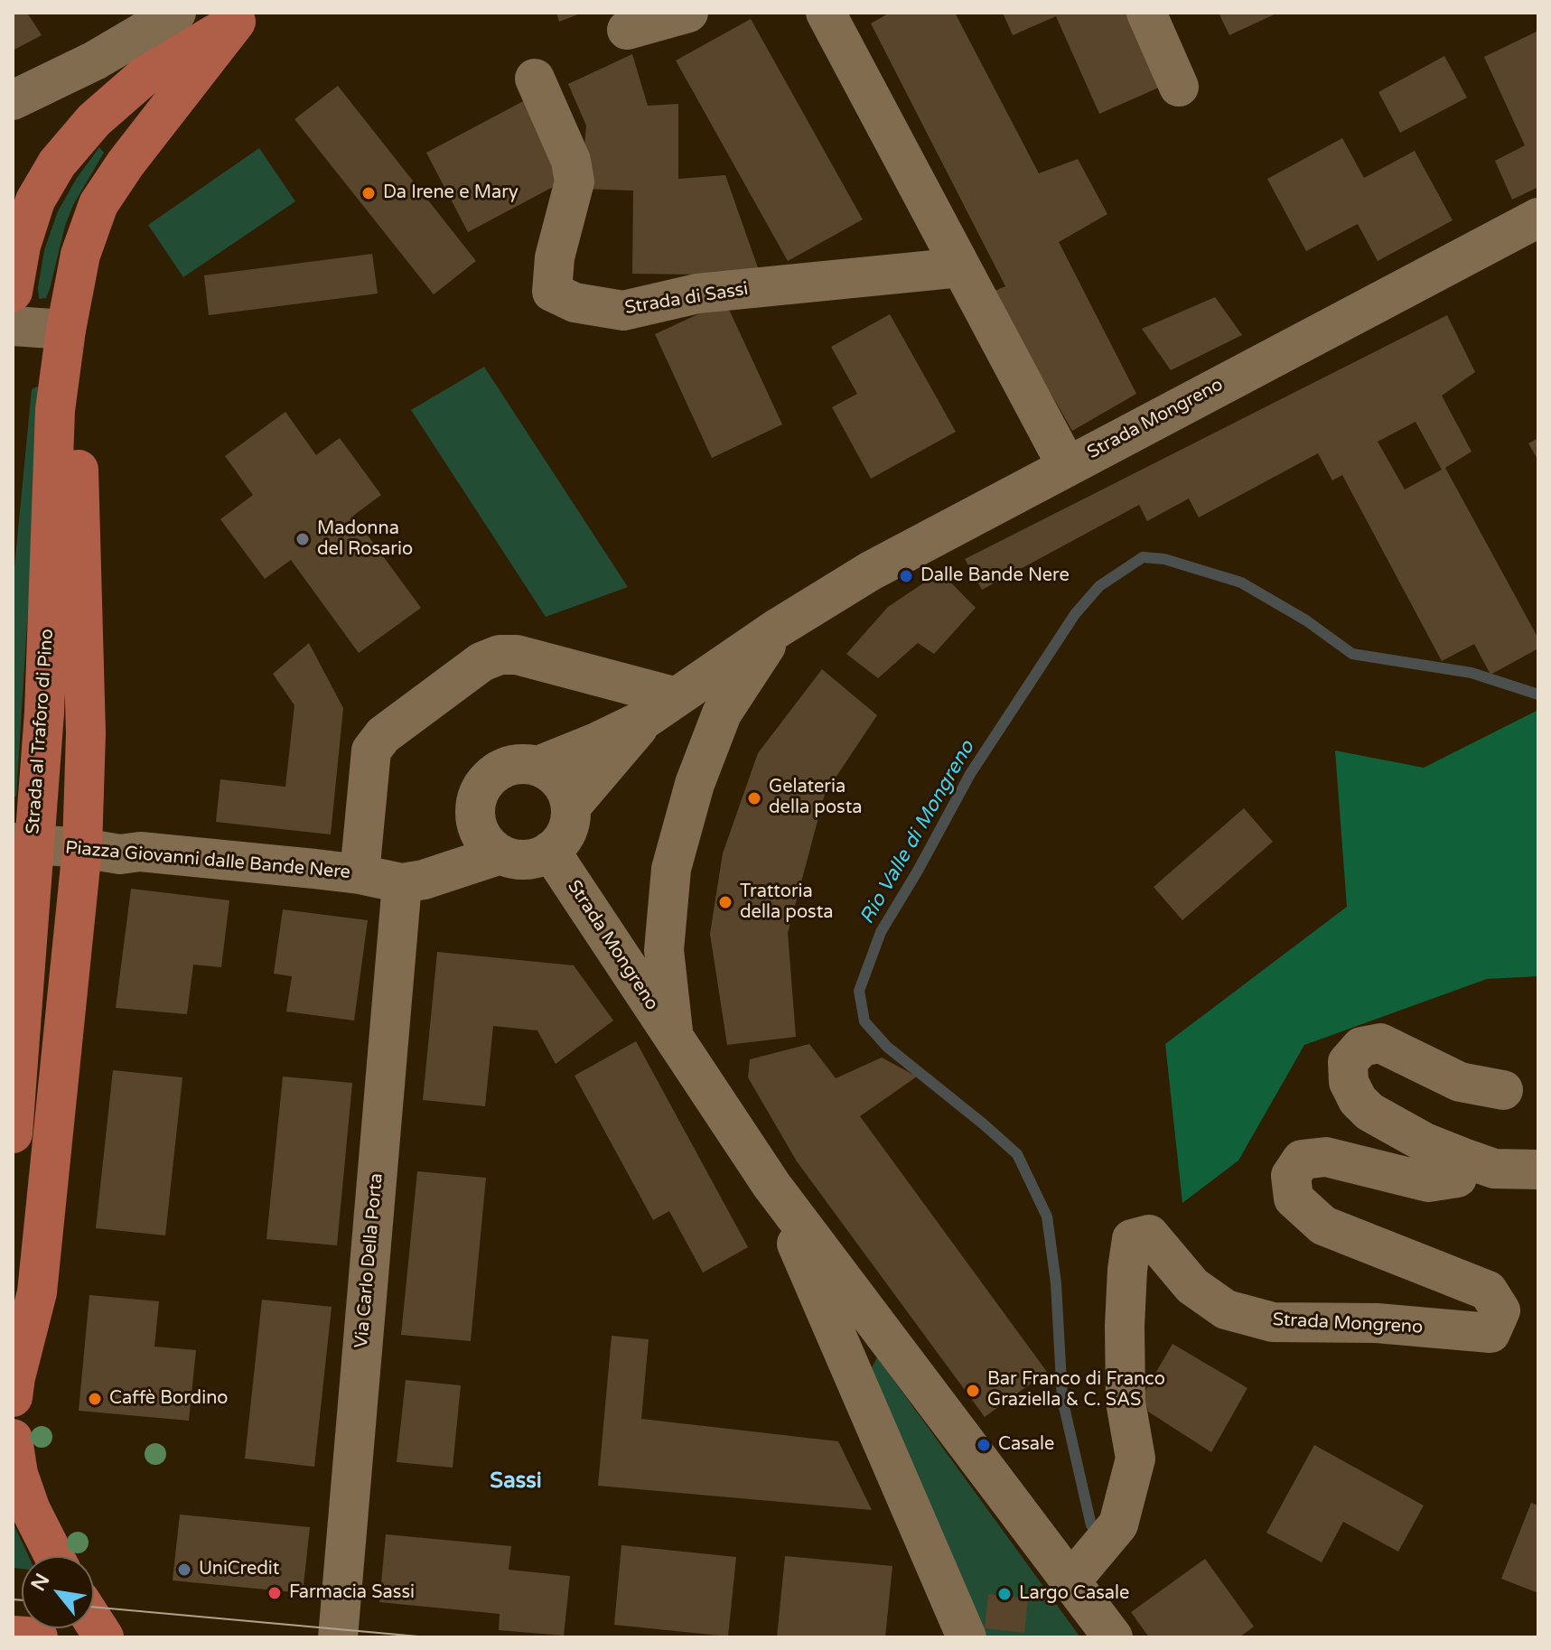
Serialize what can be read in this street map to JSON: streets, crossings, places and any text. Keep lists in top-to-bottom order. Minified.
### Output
{"streets":{"main road":["Strada al Traforo di Pino"],"street":["Strada di Sassi","Strada Mongreno","Piazza Giovanni dalle Bande Nere","Via Carlo Della Porta"]},"crossings":[["Strada Mongreno","Piazza Giovanni dalle Bande Nere"],["Strada al Traforo di Pino","Piazza Giovanni dalle Bande Nere"],["Piazza Giovanni dalle Bande Nere","Via Carlo Della Porta"]],"districts":["Sassi"],"water":["Rio Valle di Mongreno"],"places":["Da Irene e Mary","Madonna del Rosario","Dalle Bande Nere","Gelateria della posta","Trattoria della posta","Bar Franco di Franco Graziella & C. SAS","Caffè Bordino","Casale","UniCredit","Farmacia Sassi","Largo Casale"],"north":"top left"}
